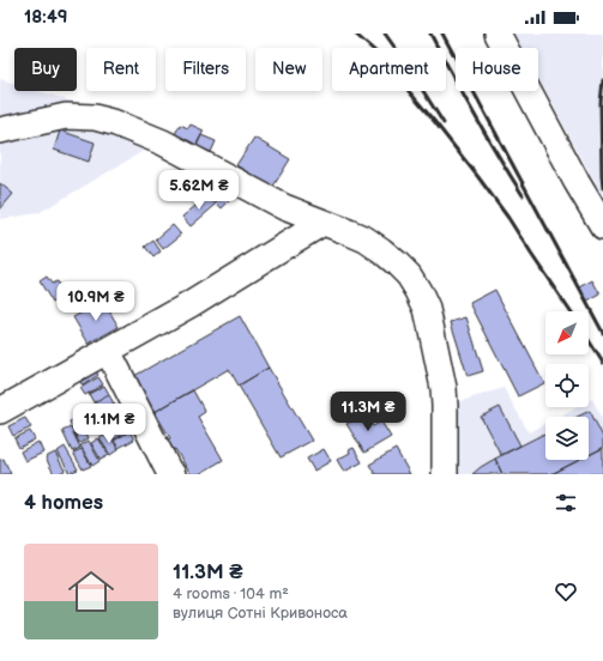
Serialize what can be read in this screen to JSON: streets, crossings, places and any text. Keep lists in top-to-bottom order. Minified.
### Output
{"north":"bottom left","page":{"status":"18:49","chip":["Buy","Rent","Filters","New","Apartment","House"],"price":["5.62M ₴","10.9M ₴","11.3M ₴","11.1M ₴"],"heading":"4 homes","list":[{"name":"11.3M ₴","note":"4 rooms · 104 m² · вулиця Сотні Кривоноса"}]}}
